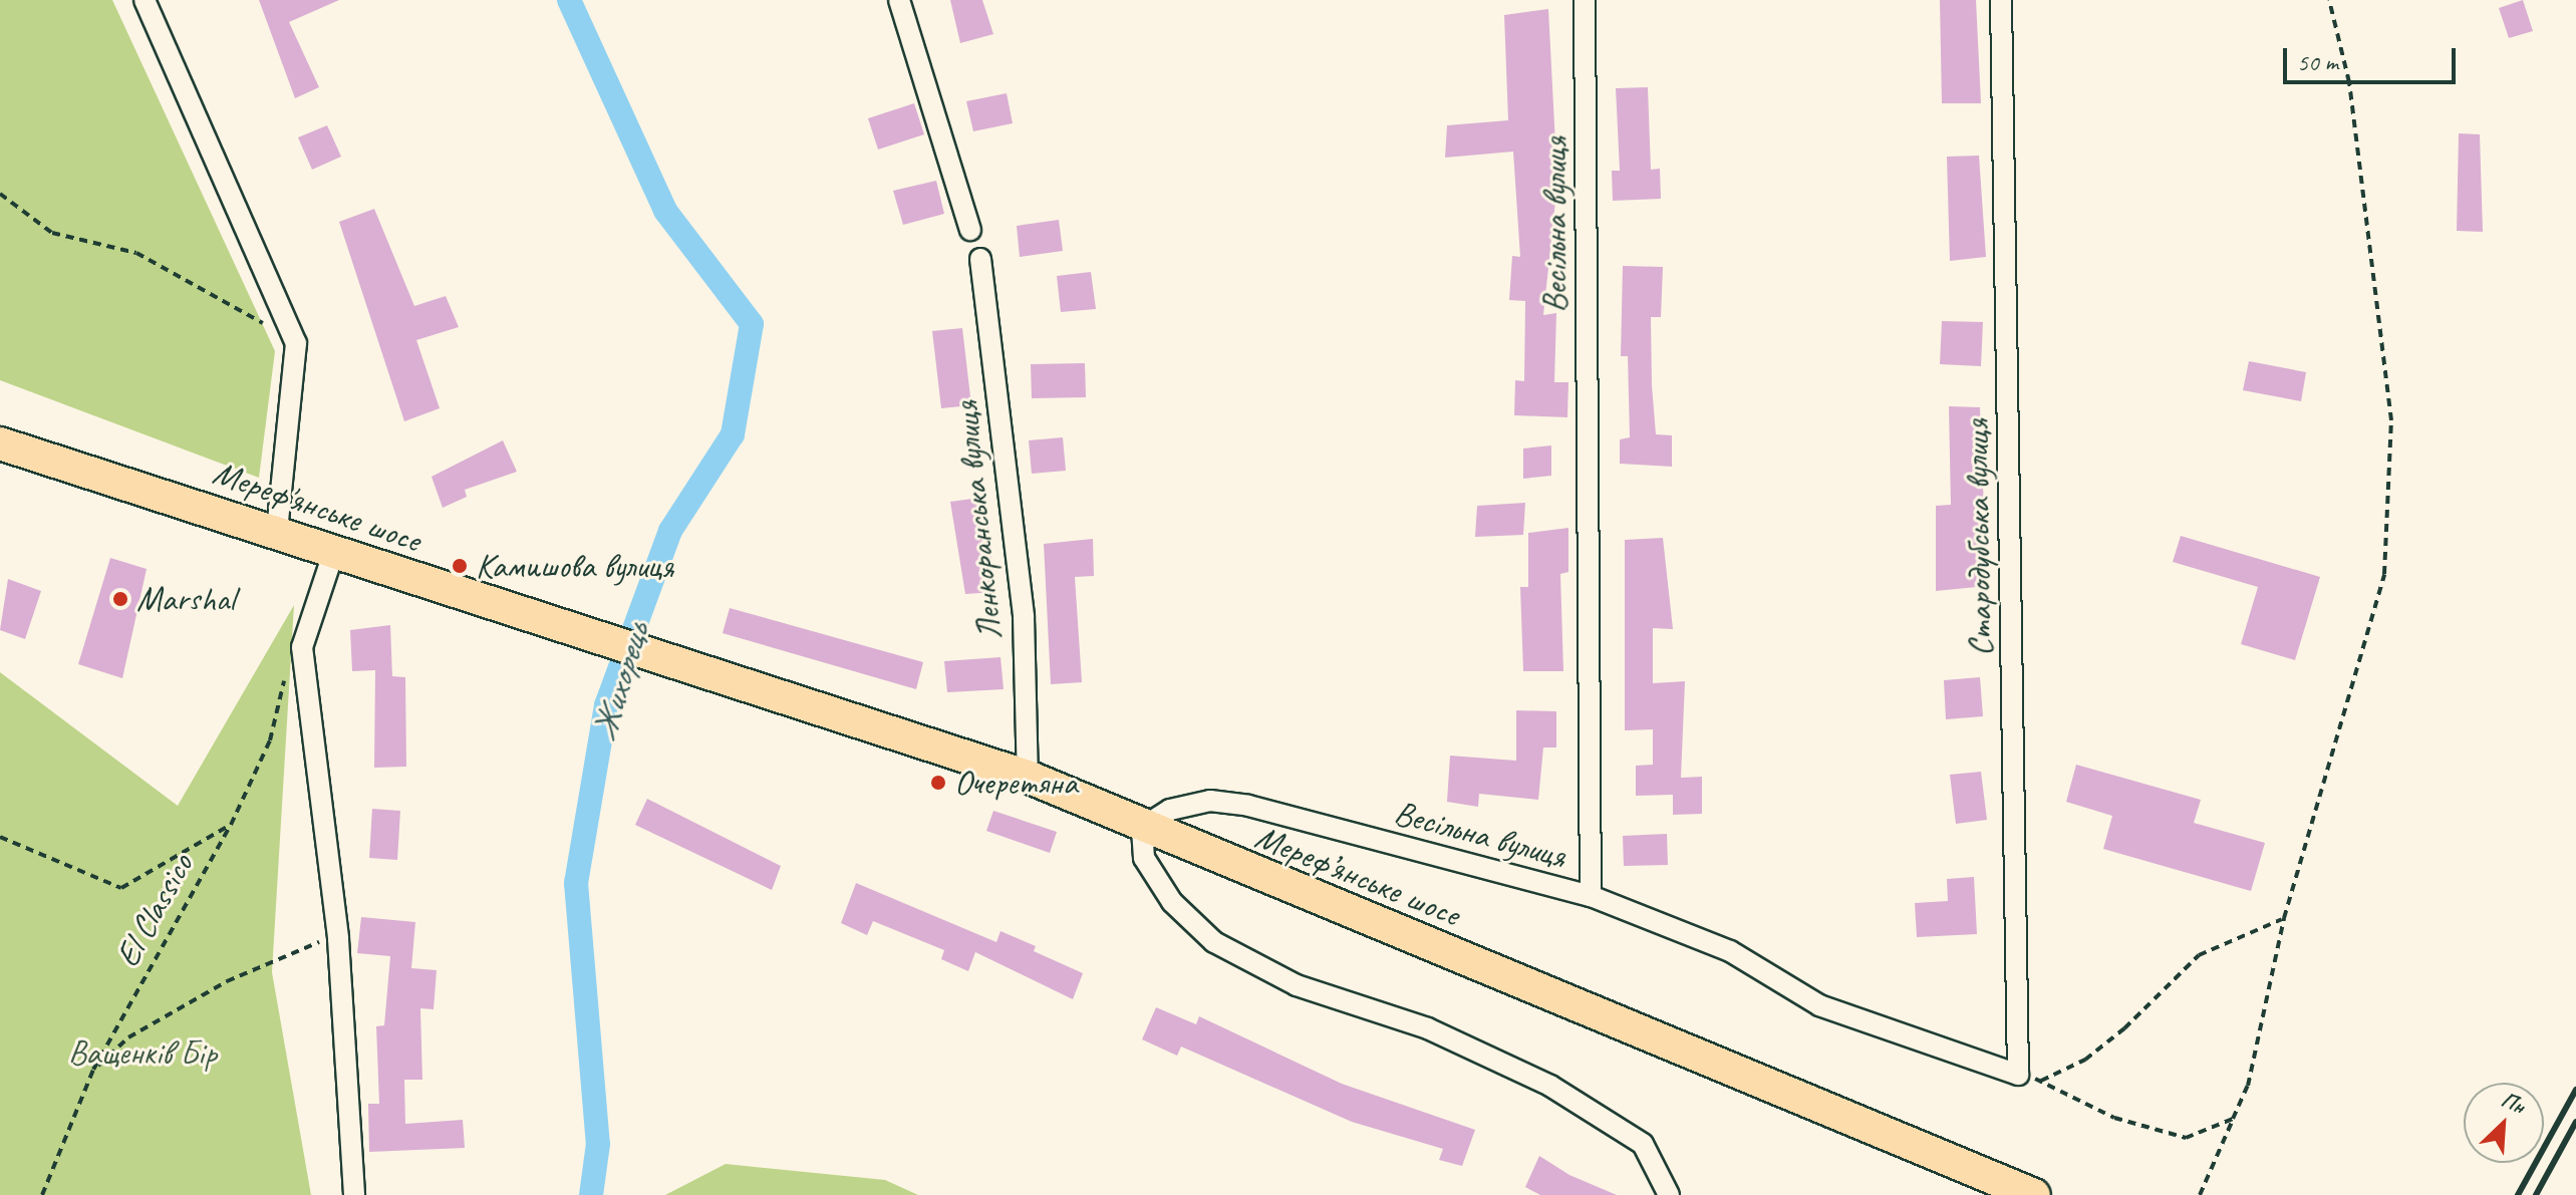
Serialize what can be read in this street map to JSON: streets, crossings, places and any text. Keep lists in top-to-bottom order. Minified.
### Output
{"streets":{"highway":["Мереф'янське шосе","Мереф’янське шосе"],"street":["Весільна вулиця","Ленкоранська вулиця","Стародубська вулиця"],"path":["El Classico"]},"crossings":[["Весільна вулиця","Мереф’янське шосе"],["Мереф'янське шосе","Мереф’янське шосе"],["Ленкоранська вулиця","Мереф’янське шосе"]],"water":["Жихорець"],"parks":["Ващенків Бір"],"places":["Камишова вулиця","Marshal","Очеретяна"],"scale_bar":"50 m","north":"top right"}
